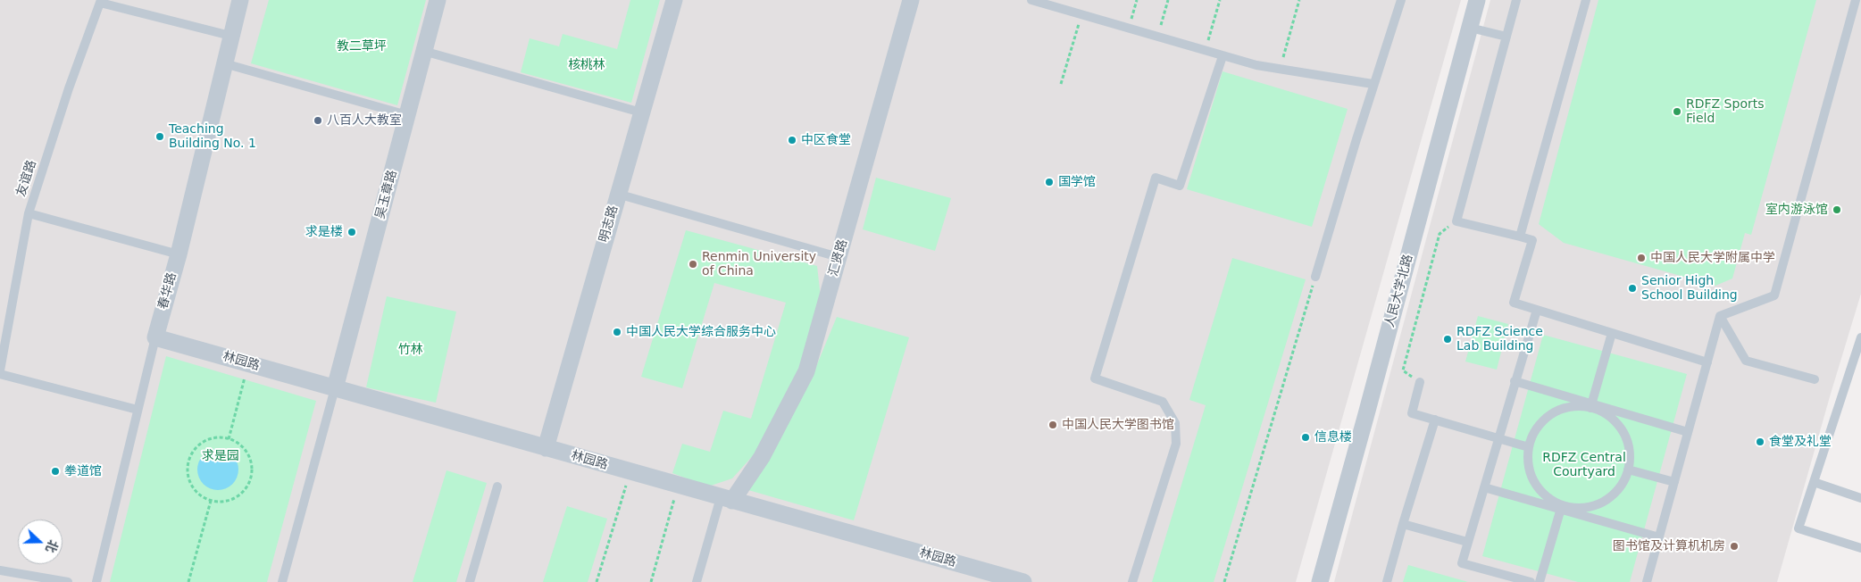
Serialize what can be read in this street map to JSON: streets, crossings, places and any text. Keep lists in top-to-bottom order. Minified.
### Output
{"streets":{"street":["吴玉章路","明志路","汇贤路","春华路","人民大学北路","林园路"],"lane":["友谊路"]},"crossings":[["吴玉章路","林园路"],["明志路","林园路"],["汇贤路","林园路"],["春华路","林园路"]],"parks":["教二草坪","核桃林","竹林","求是园","RDFZ Central Courtyard"],"places":["RDFZ Sports Field","八百人大教室","Teaching Building No. 1","中区食堂","国学馆","室内游泳馆","求是楼","中国人民大学附属中学","Renmin University of China","Senior High School Building","中国人民大学综合服务中心","RDFZ Science Lab Building","中国人民大学图书馆","信息楼","食堂及礼堂","拳道馆","图书馆及计算机机房"],"north":"right"}
